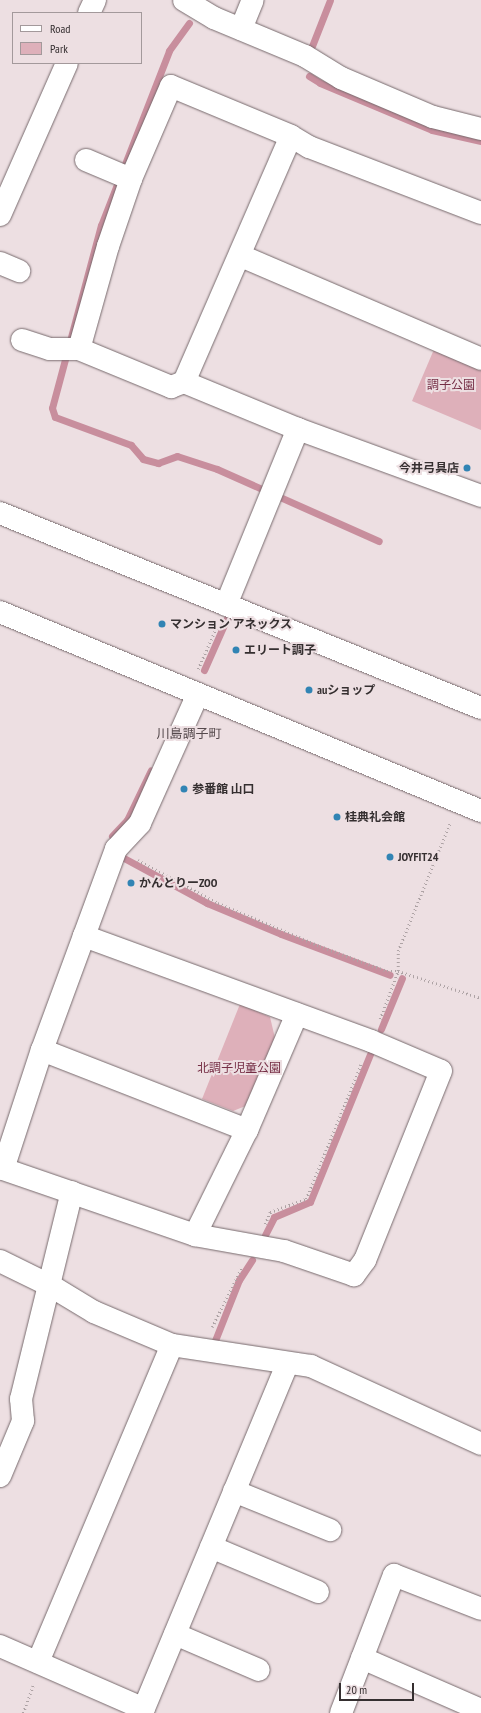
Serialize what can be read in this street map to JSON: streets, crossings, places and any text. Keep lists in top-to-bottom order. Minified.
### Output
{"districts":["川島調子町"],"parks":["調子公園","北調子児童公園"],"places":["今井弓具店","マンション アネックス","エリート調子","auショップ","参番館 山口","桂典礼会館","JOYFIT24","かんとりーZOO"],"legend":["Road","Park"],"scale_bar":"20 m"}
